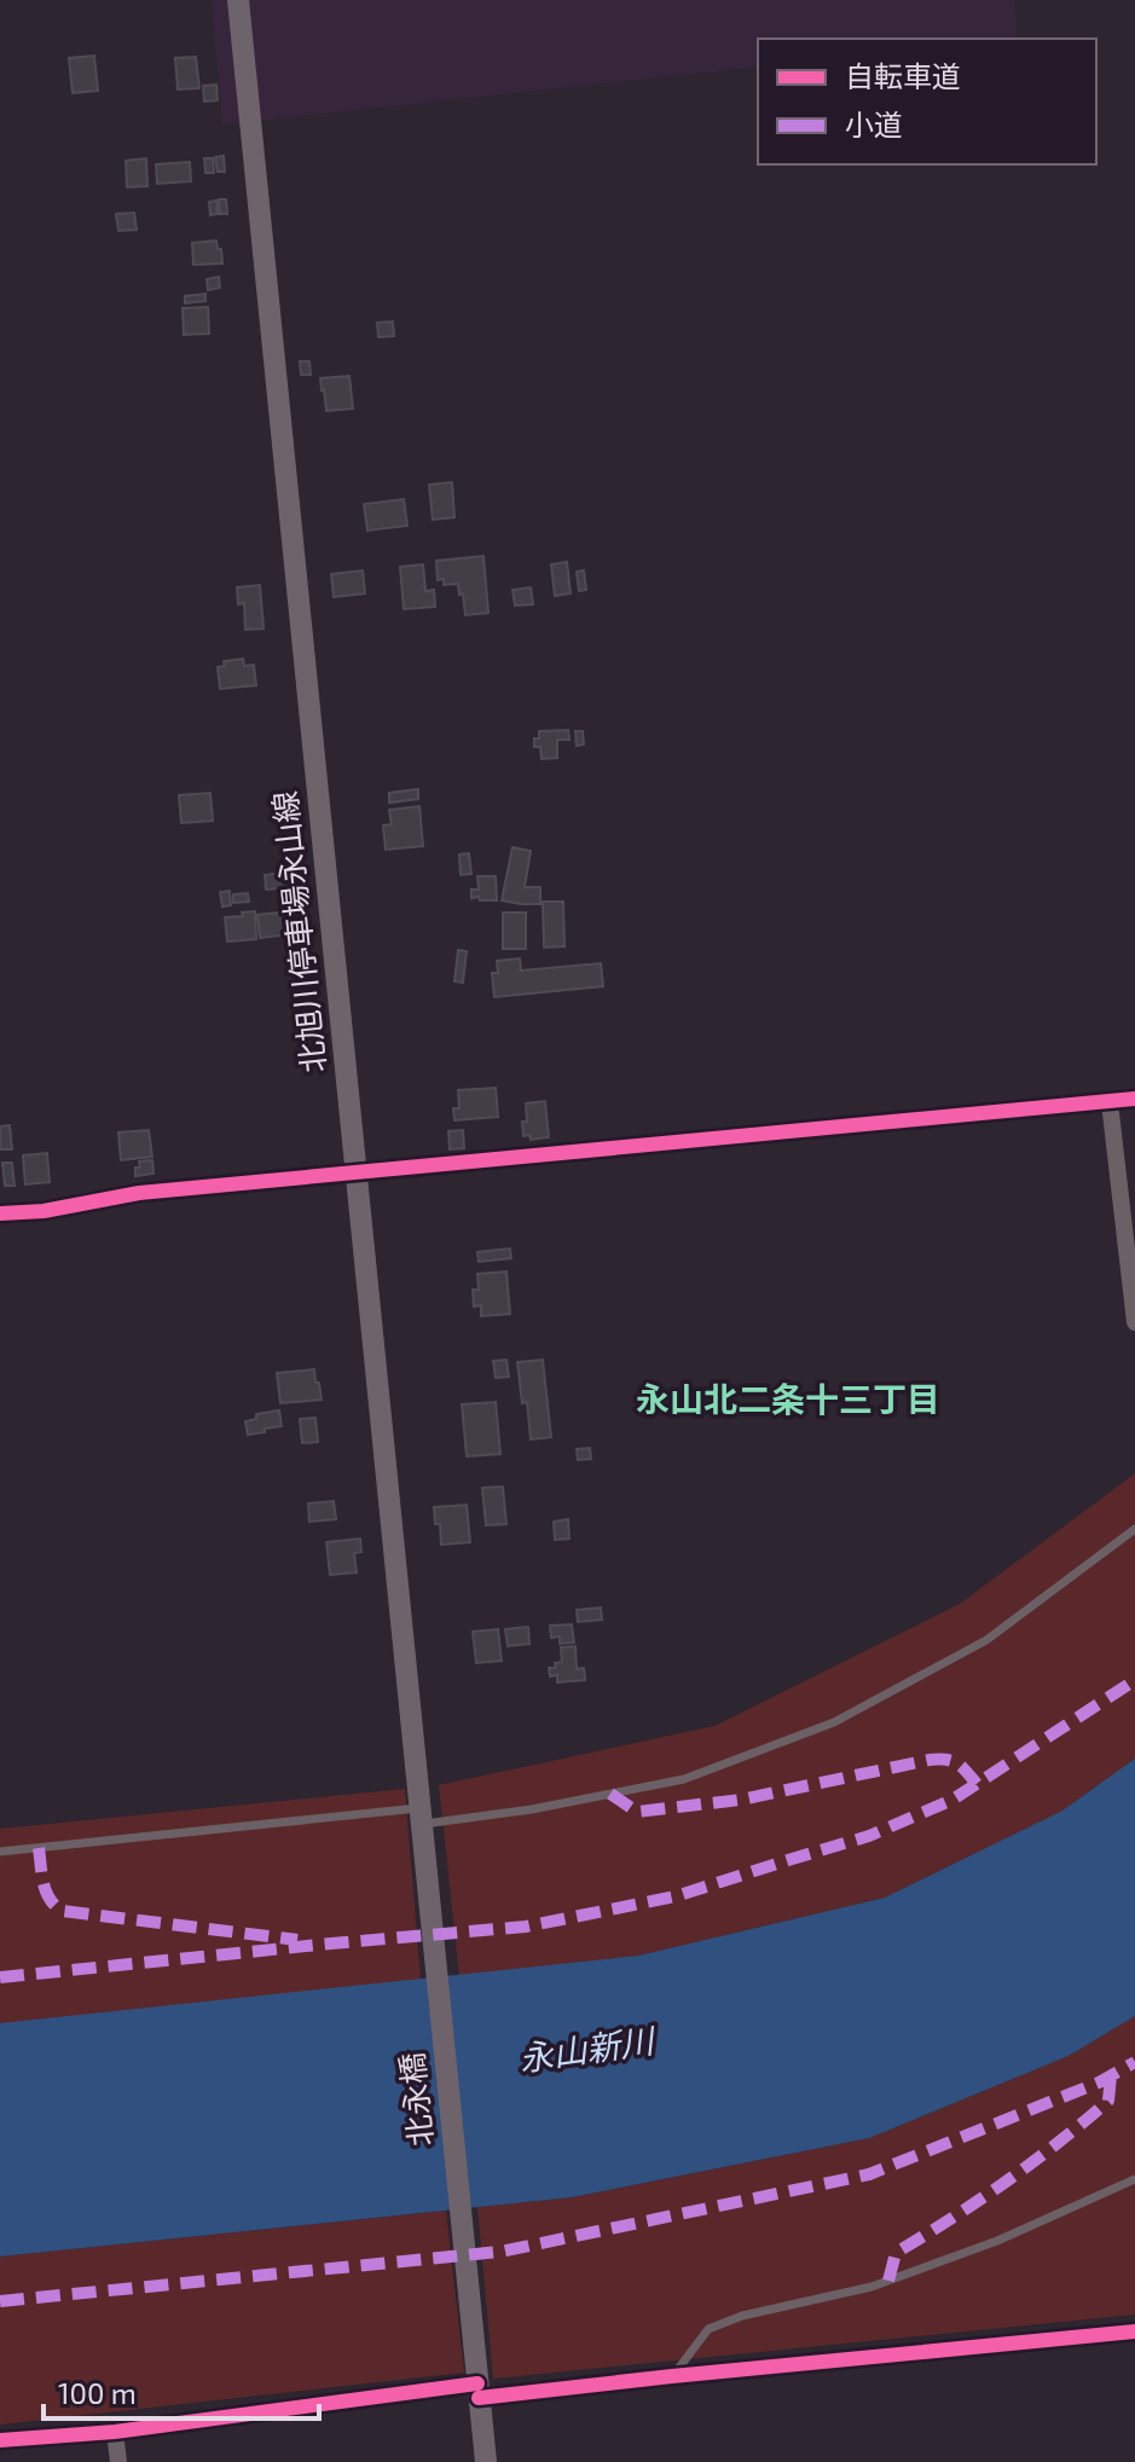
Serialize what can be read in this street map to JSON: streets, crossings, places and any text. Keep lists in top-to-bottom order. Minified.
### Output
{"streets":{"main road":["北旭川停車場永山線","北永橋"]},"crossings":[["北旭川停車場永山線","北永橋"]],"districts":["永山北二条十三丁目"],"water":["永山新川"],"legend":["自転車道","小道"],"scale_bar":"100 m"}
